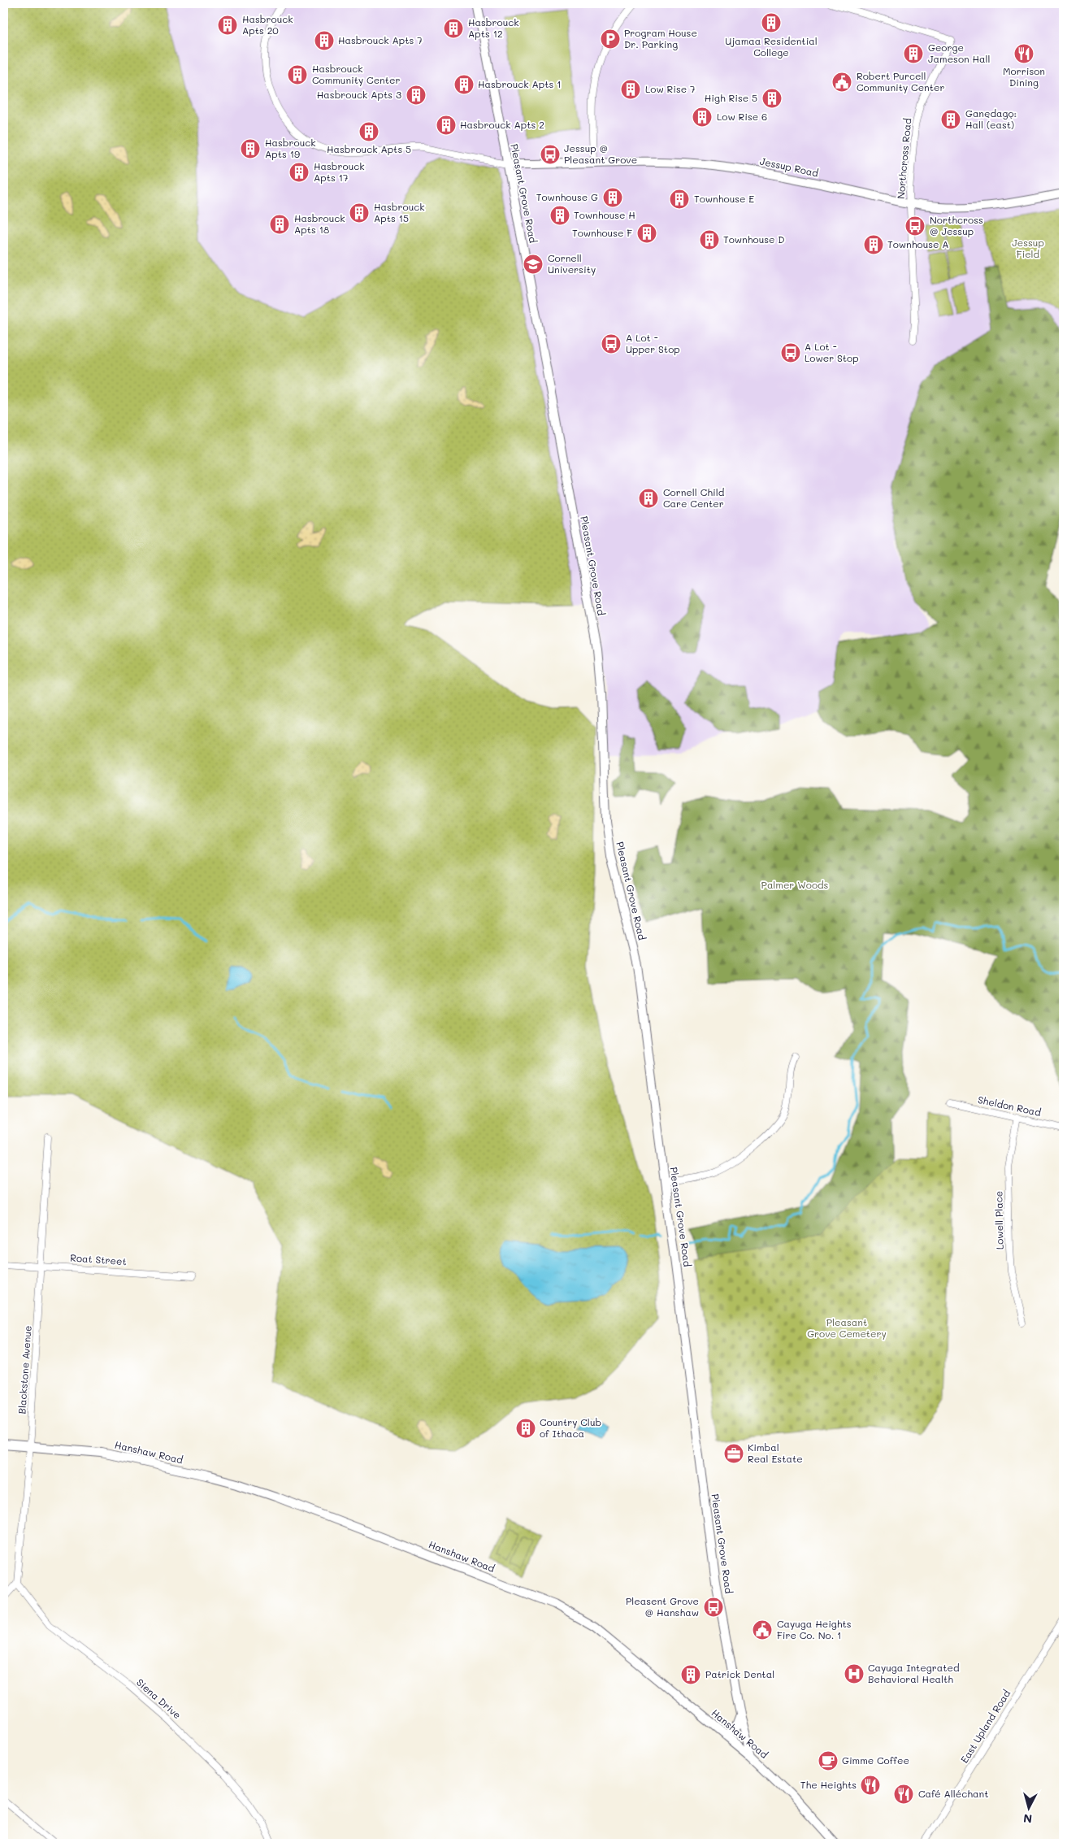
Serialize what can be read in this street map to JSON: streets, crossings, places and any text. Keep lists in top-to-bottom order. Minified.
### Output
{"streets":{"street":["Northcross Road","Jessup Road","Pleasant Grove Road","Sheldon Road","Lowell Place","Roat Street","Blackstone Avenue","Hanshaw Road","Siena Drive","East Upland Road"]},"crossings":[["Northcross Road","Jessup Road"],["Jessup Road","Pleasant Grove Road"],["Pleasant Grove Road","Hanshaw Road"],["Sheldon Road","Lowell Place"],["Roat Street","Blackstone Avenue"],["Blackstone Avenue","Hanshaw Road"],["Blackstone Avenue","Siena Drive"]],"parks":["Jessup Field","Palmer Woods","Pleasant Grove Cemetery"],"places":{"building":["Ujamaa Residential College","Hasbrouck Apts 20","Hasbrouck Apts 12","Hasbrouck Apts 7","George Jameson Hall","Hasbrouck Community Center","Hasbrouck Apts 1","Low Rise 7","Hasbrouck Apts 3","High Rise 5","Low Rise 6","Ganędagǫ: Hall (east)","Hasbrouck Apts 2","Hasbrouck Apts 5","Hasbrouck Apts 19","Hasbrouck Apts 17","Townhouse G","Townhouse E","Hasbrouck Apts 15","Townhouse H","Hasbrouck Apts 18","Townhouse F","Townhouse D","Townhouse A","Cornell Child Care Center","Country Club of Ithaca","Patrick Dental"],"parking":["Program House Dr. Parking"],"restaurant":["Morrison Dining","The Heights","Café Alléchant"],"public building":["Robert Purcell Community Center","Cayuga Heights Fire Co. No. 1"],"bus stop":["Jessup @ Pleasant Grove","Northcross @ Jessup","A Lot - Upper Stop","A Lot - Lower Stop","Pleasent Grove @ Hanshaw"],"school or university":["Cornell University"],"office":["Kimbal Real Estate"],"hospital":["Cayuga Integrated Behavioral Health"],"cafe":["Gimme Coffee"]},"north":"bottom"}
